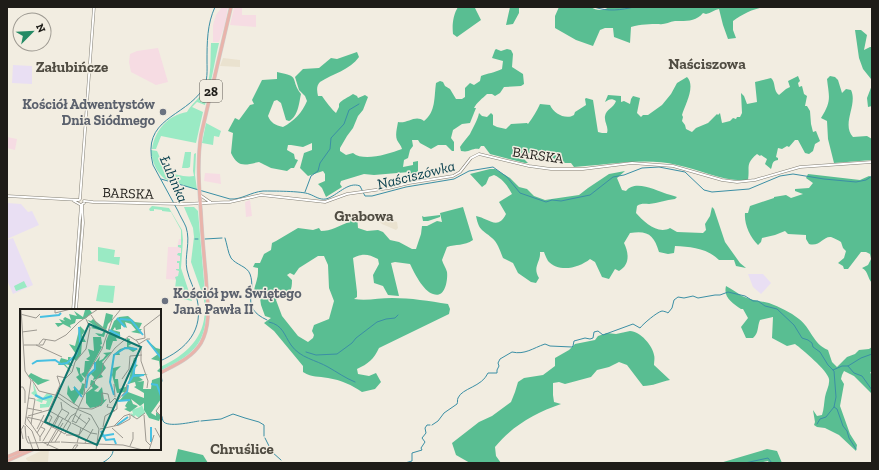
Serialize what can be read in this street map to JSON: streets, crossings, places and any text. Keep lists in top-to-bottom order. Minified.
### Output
{"streets":{"main road":["28"],"street":["BARSKA"]},"crossings":[["28","BARSKA"]],"districts":["Naściszowa","Załubińcze","Grabowa","Chruślice"],"water":["Naściszówka","Łubinka"],"places":["Kościół Adwentystów Dnia Siódmego","Kościół pw. Świętego Jana Pawła II"],"north":"top right"}
